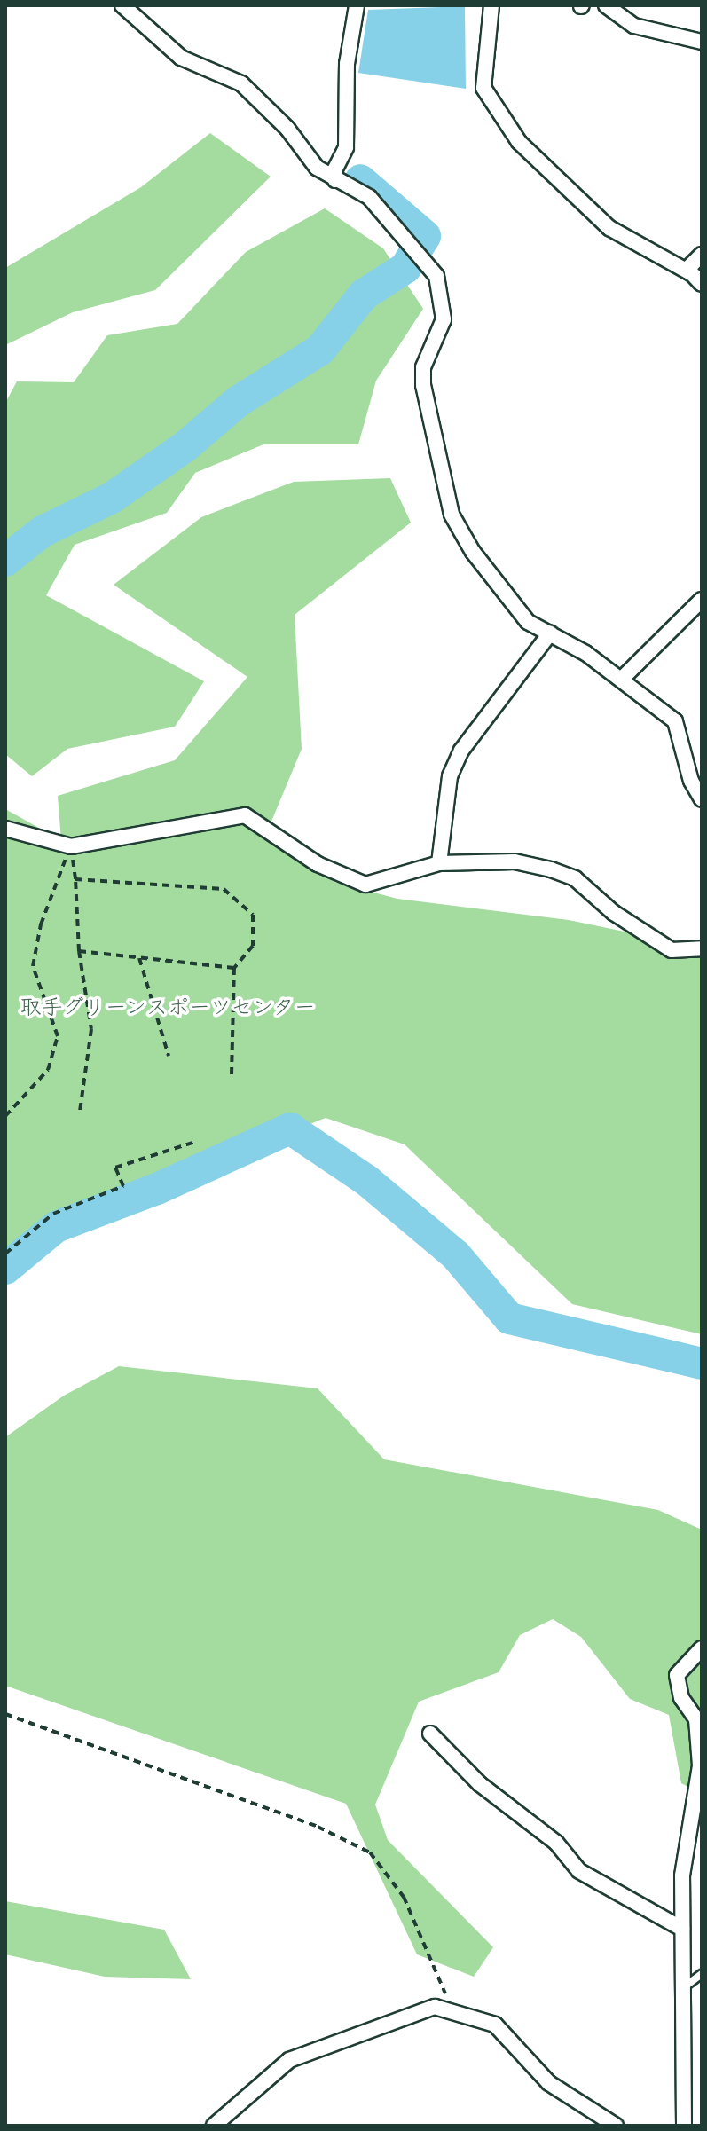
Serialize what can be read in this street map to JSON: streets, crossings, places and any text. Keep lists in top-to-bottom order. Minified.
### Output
{"parks":["取手グリーンスポーツセンター"]}
